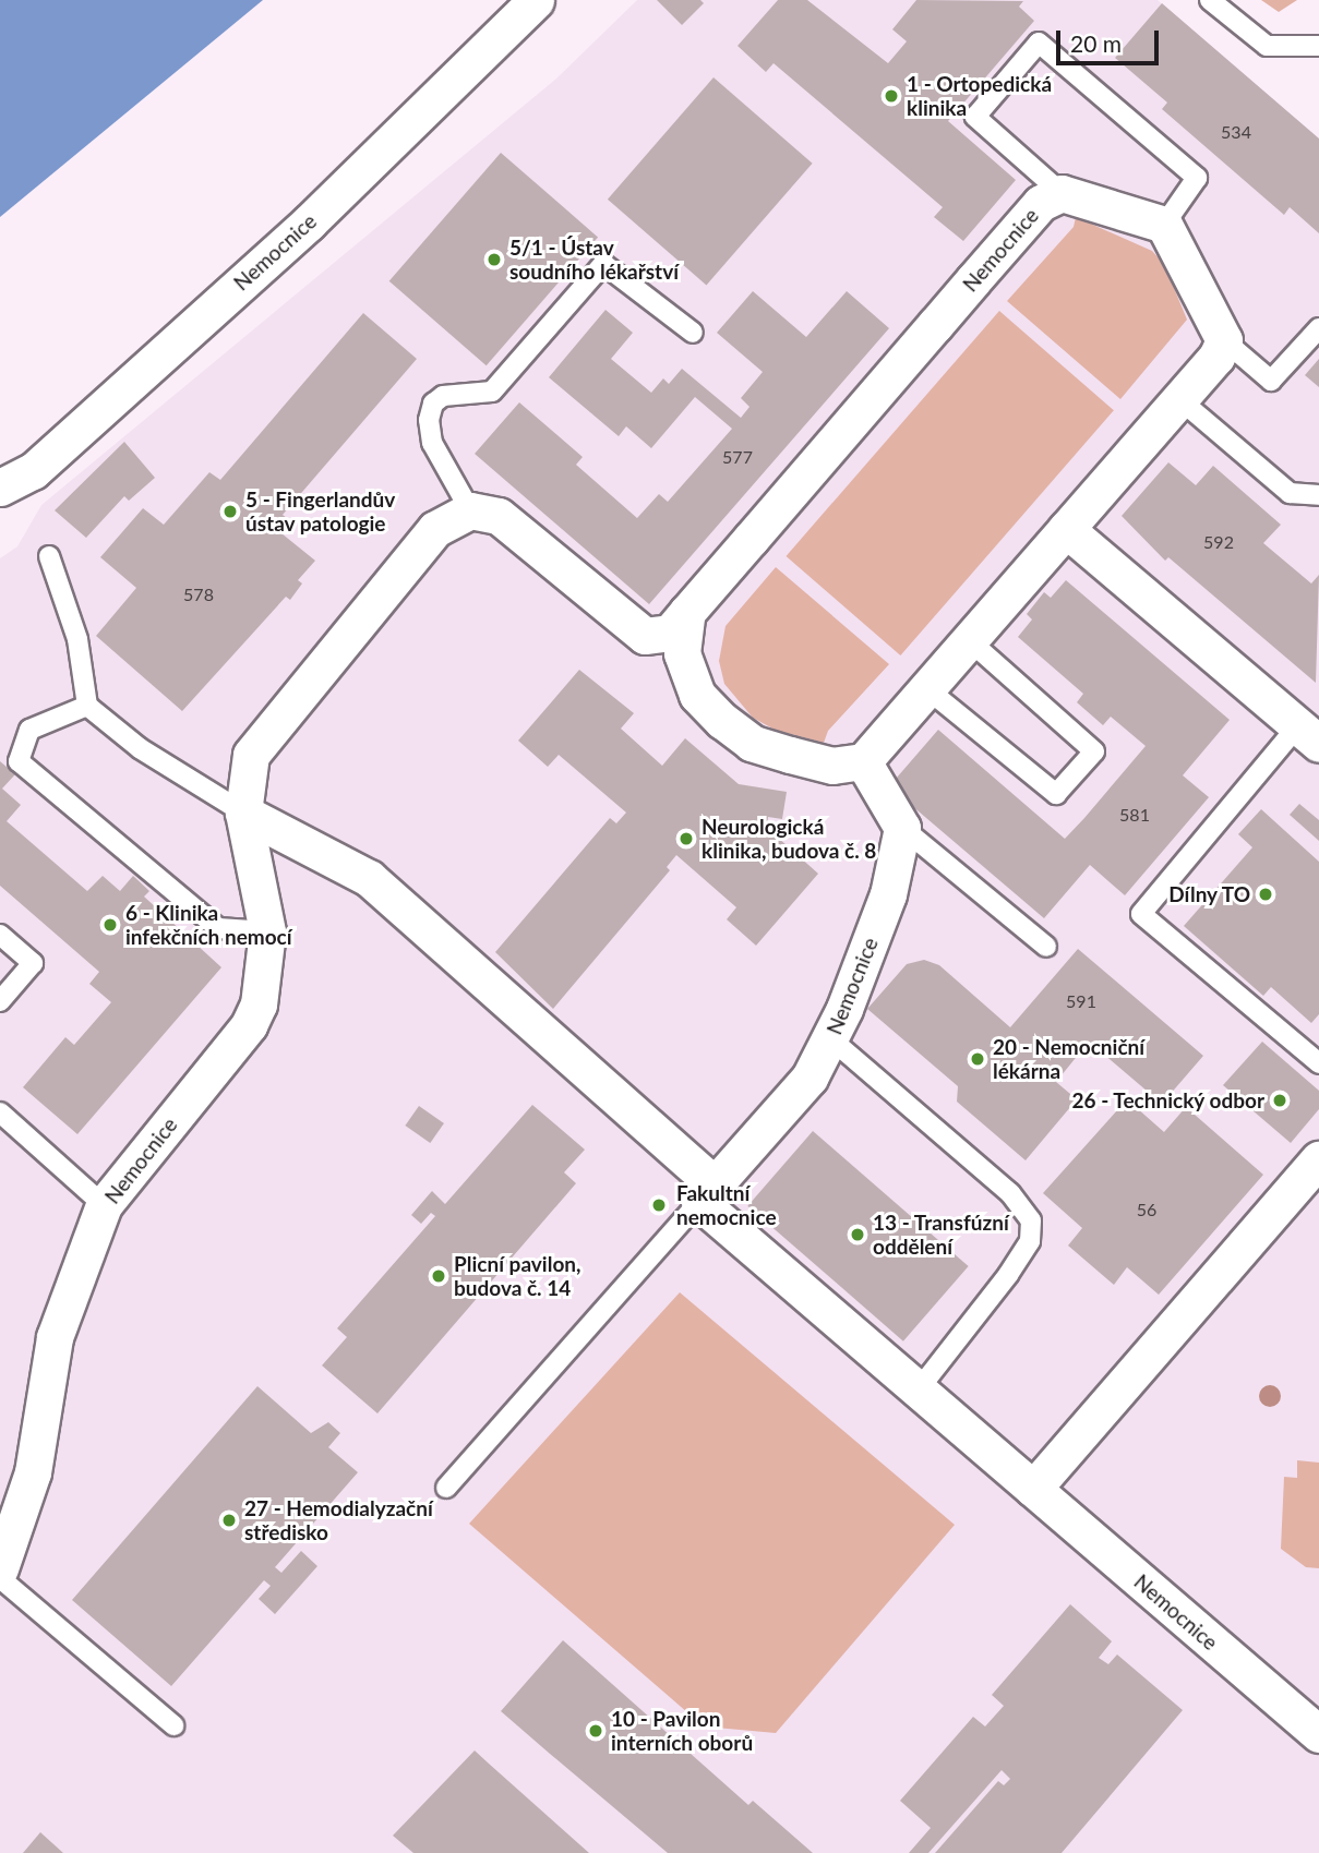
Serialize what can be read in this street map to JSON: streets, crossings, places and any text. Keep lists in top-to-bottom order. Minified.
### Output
{"streets":{"street":["Nemocnice"]},"places":["1 - Ortopedická klinika","5/1 - Ústav soudního lékařství","5 - Fingerlandův ústav patologie","Neurologická klinika, budova č. 8","Dílny TO","6 - Klinika infekčních nemocí","20 - Nemocniční lékárna","26 - Technický odbor","Fakultní nemocnice","13 - Transfúzní oddělení","Plicní pavilon, budova č. 14","27 - Hemodialyzační středisko","10 - Pavilon interních oborů"],"house_numbers":["534","577","592","578","581","591","56"],"scale_bar":"20 m"}
